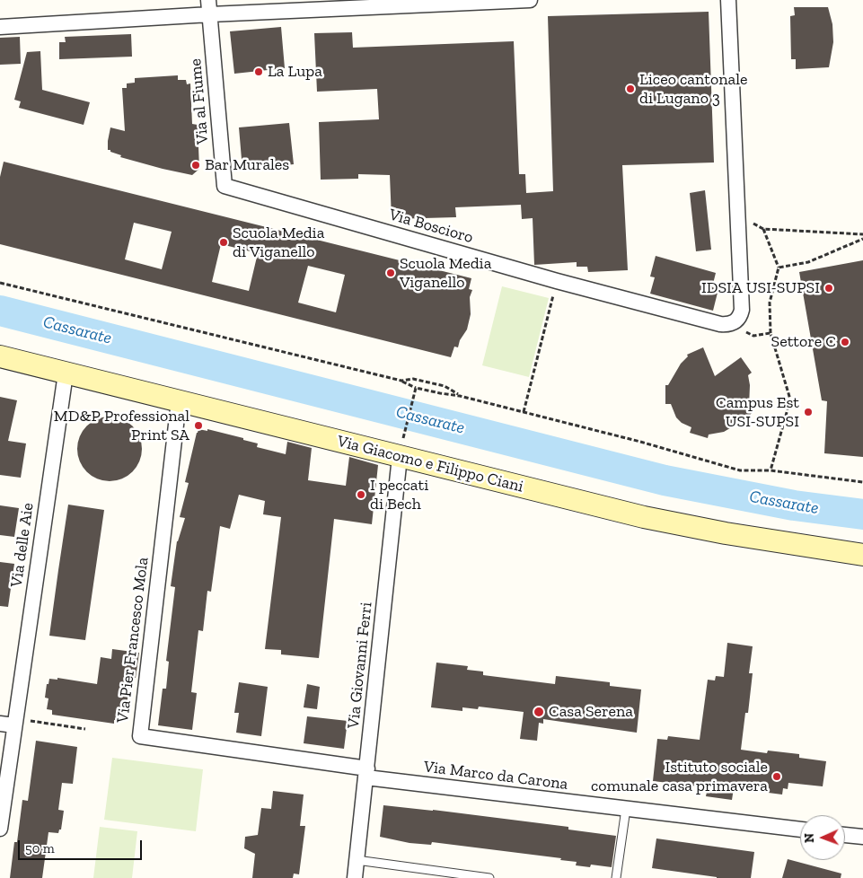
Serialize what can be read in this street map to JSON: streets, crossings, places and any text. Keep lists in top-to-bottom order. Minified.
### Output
{"streets":{"main road":["Via Giacomo e Filippo Ciani"],"street":["Via al Fiume","Via Boscioro","Via delle Aie","Via Pier Francesco Mola","Via Giovanni Ferri","Via Marco da Carona"]},"crossings":[["Via al Fiume","Via Boscioro"],["Via Giacomo e Filippo Ciani","Via delle Aie"],["Via Giacomo e Filippo Ciani","Via Pier Francesco Mola"],["Via Giacomo e Filippo Ciani","Via Giovanni Ferri"],["Via Pier Francesco Mola","Via Giovanni Ferri"],["Via Pier Francesco Mola","Via Marco da Carona"],["Via Giovanni Ferri","Via Marco da Carona"]],"water":["Cassarate"],"places":["La Lupa","Liceo cantonale di Lugano 3","Bar Murales","Scuola Media di Viganello","Scuola Media Viganello","IDSIA USI-SUPSI","Settore C","Campus Est USI-SUPSI","MD&P Professional Print SA","I peccati di Bech","Casa Serena","Istituto sociale comunale casa primavera"],"scale_bar":"50 m","north":"left"}
